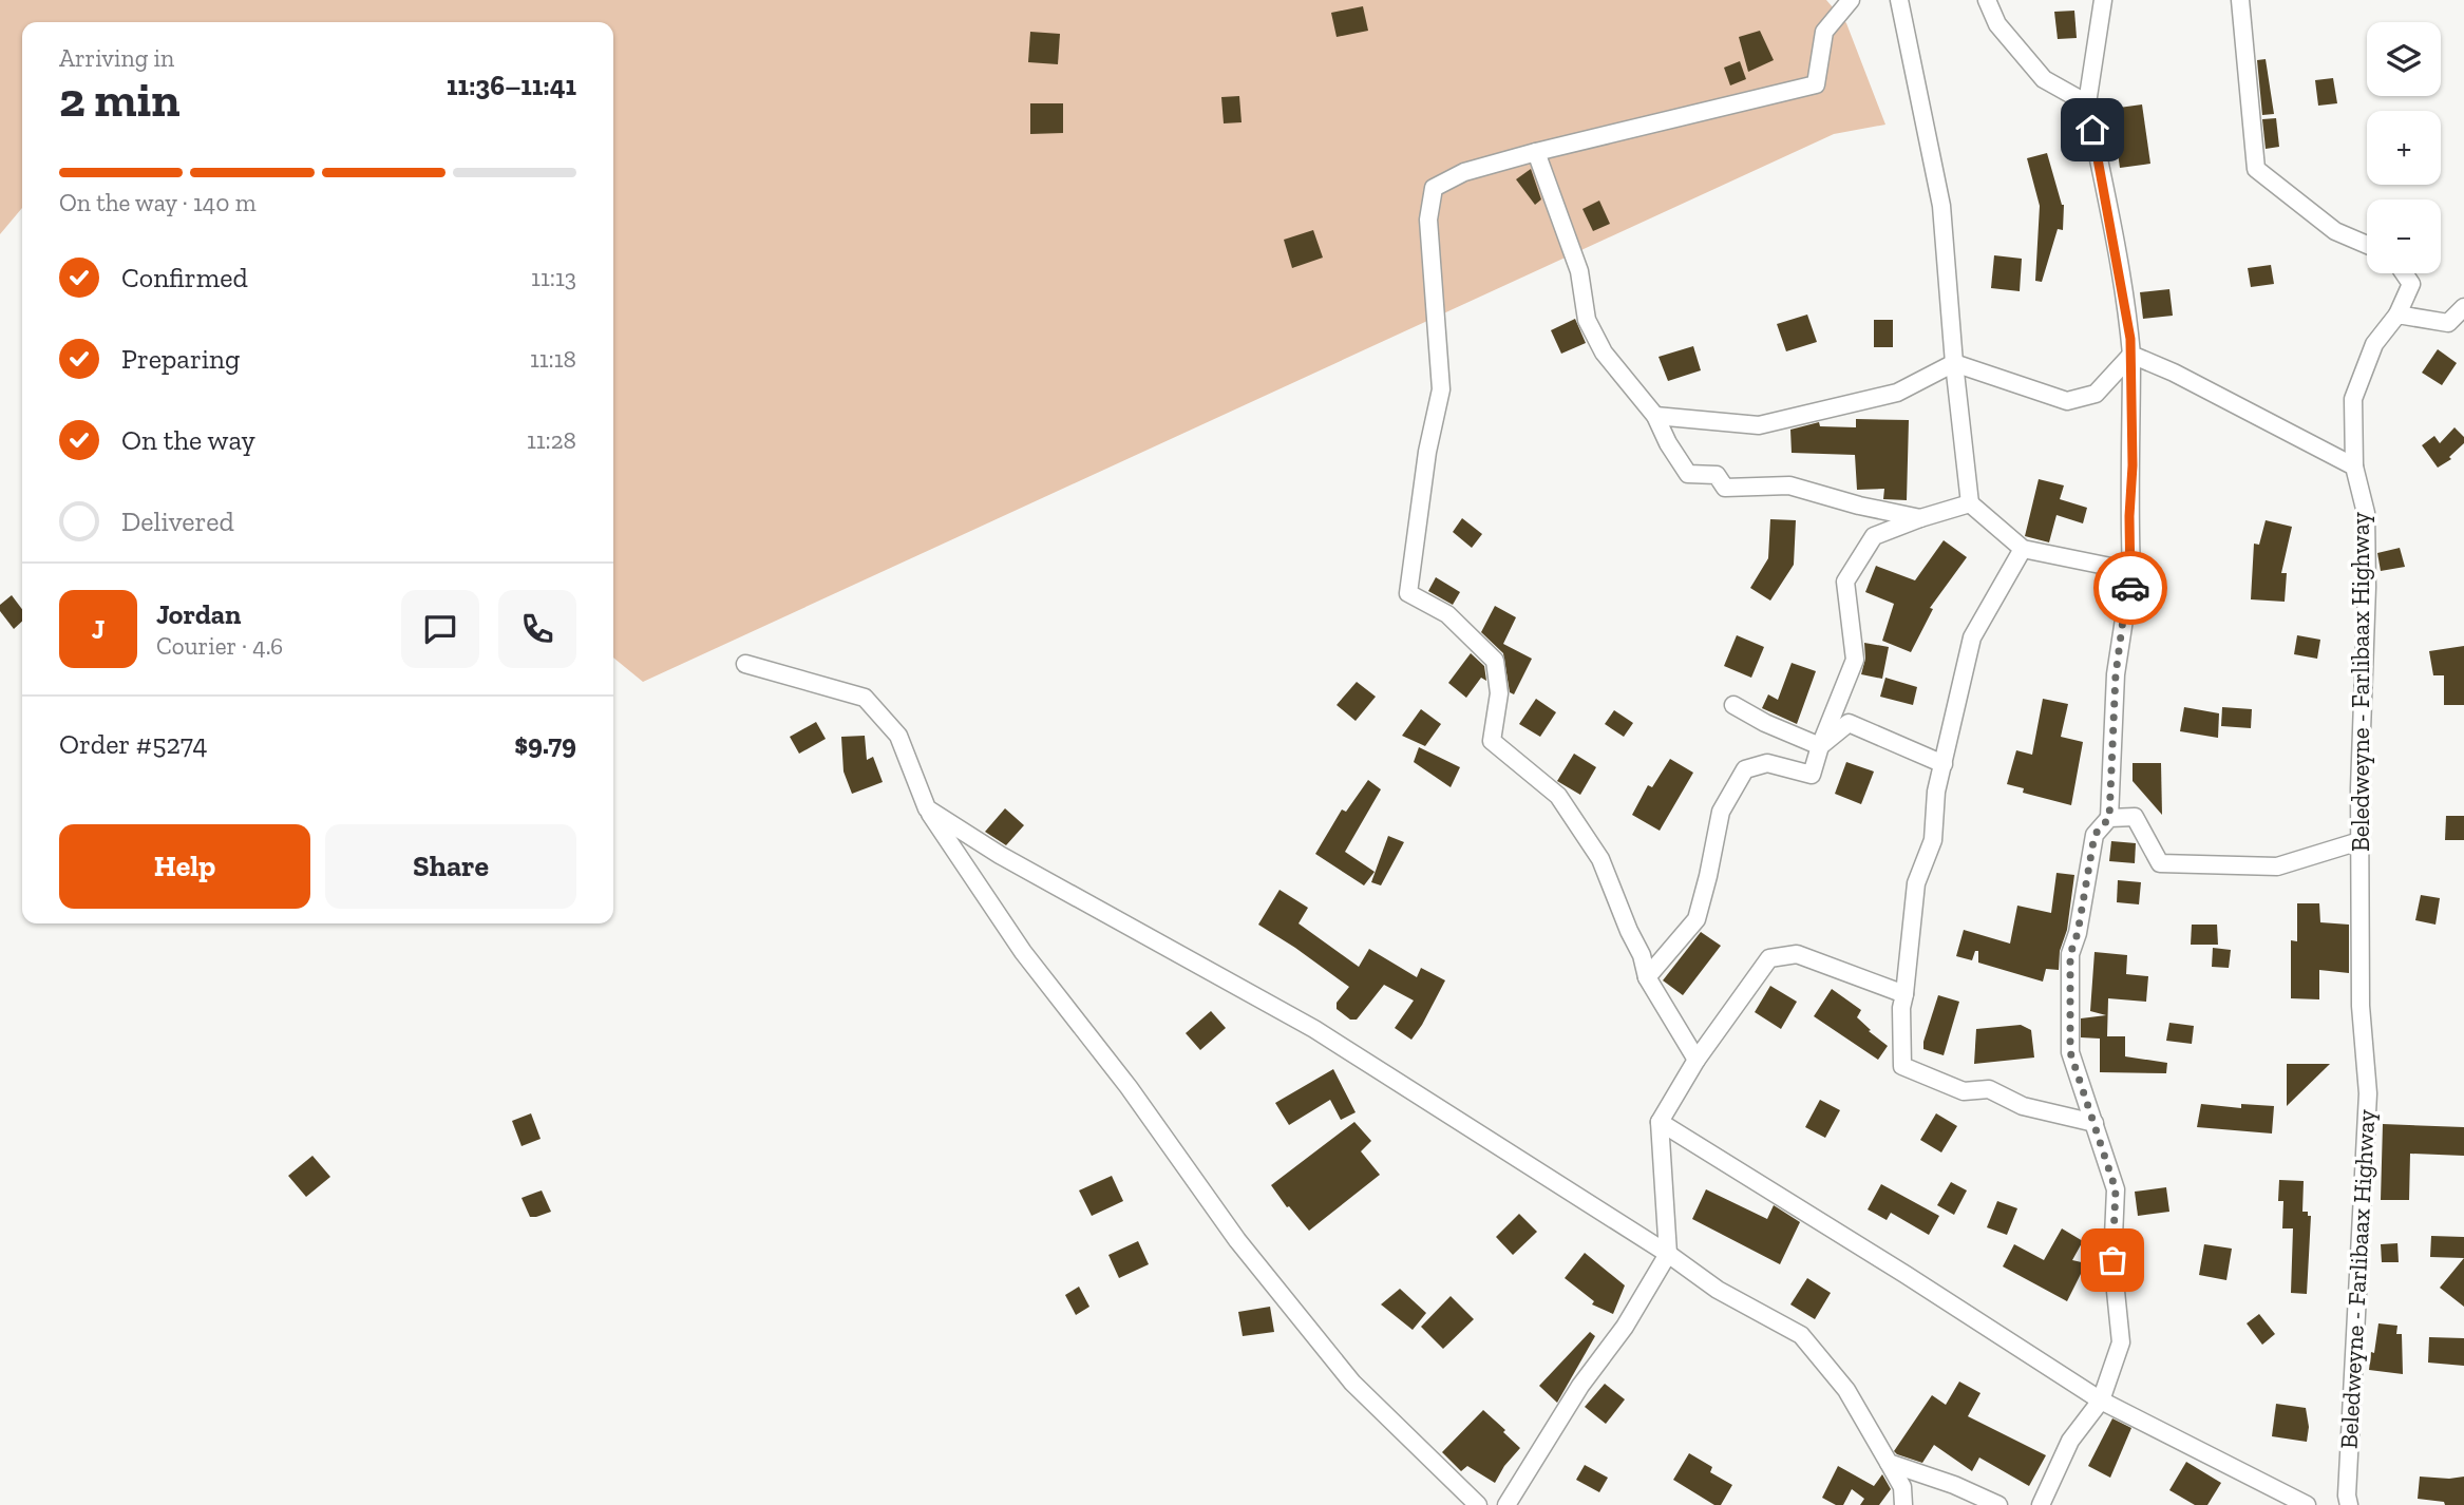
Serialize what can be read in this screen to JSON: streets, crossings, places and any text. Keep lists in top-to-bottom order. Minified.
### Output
{"streets":{"street":["Beledweyne - Farlibaax Highway"]},"page":{"map_buttons":["+","−"],"heading":["2 min","Arriving in","11:36–11:41"],"panel":["Jordan","Courier · 4.6","Order #5274","$9.79"],"bar":"On the way · 140 m","list":[["Confirmed","11:13"],["Preparing","11:18"],["On the way","11:28"],"Delivered"],"round":"J","buttons":["Help","Share"]}}
